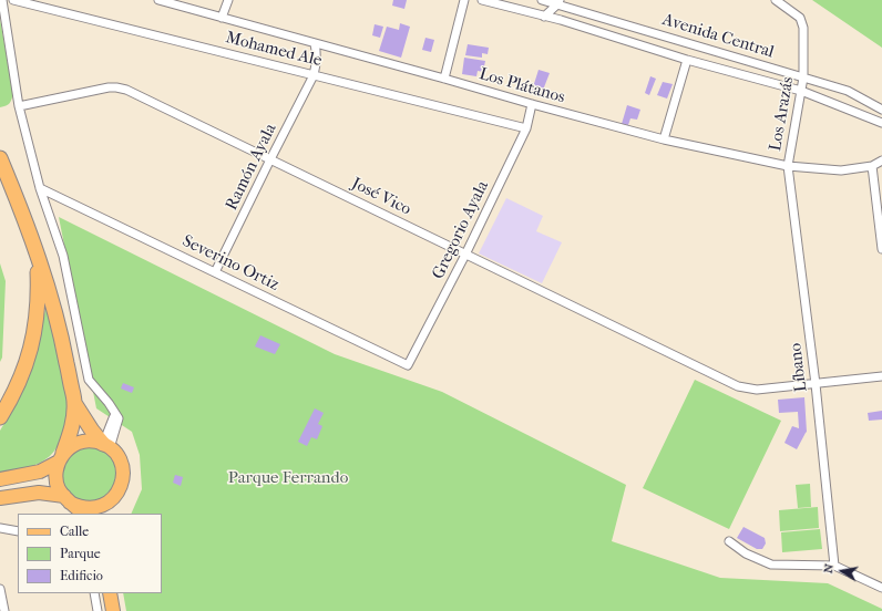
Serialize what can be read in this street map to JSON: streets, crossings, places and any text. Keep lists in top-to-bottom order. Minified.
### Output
{"streets":{"street":["Avenida Central","Mohamed Ale","Los Plátanos","Los Arazás","Ramón Ayala","José Vico","Gregorio Ayala","Severino Ortiz","Líbano"]},"crossings":[["Avenida Central","Los Arazás"],["Mohamed Ale","Ramón Ayala"],["Mohamed Ale","Gregorio Ayala"],["Los Plátanos","Los Arazás"],["Los Plátanos","Ramón Ayala"],["Los Plátanos","Gregorio Ayala"],["Los Plátanos","Líbano"],["Los Arazás","Líbano"],["Ramón Ayala","José Vico"],["Ramón Ayala","Severino Ortiz"],["José Vico","Gregorio Ayala"],["José Vico","Líbano"],["Gregorio Ayala","Severino Ortiz"]],"parks":["Parque Ferrando"],"legend":["Calle","Parque","Edificio"],"north":"left"}
